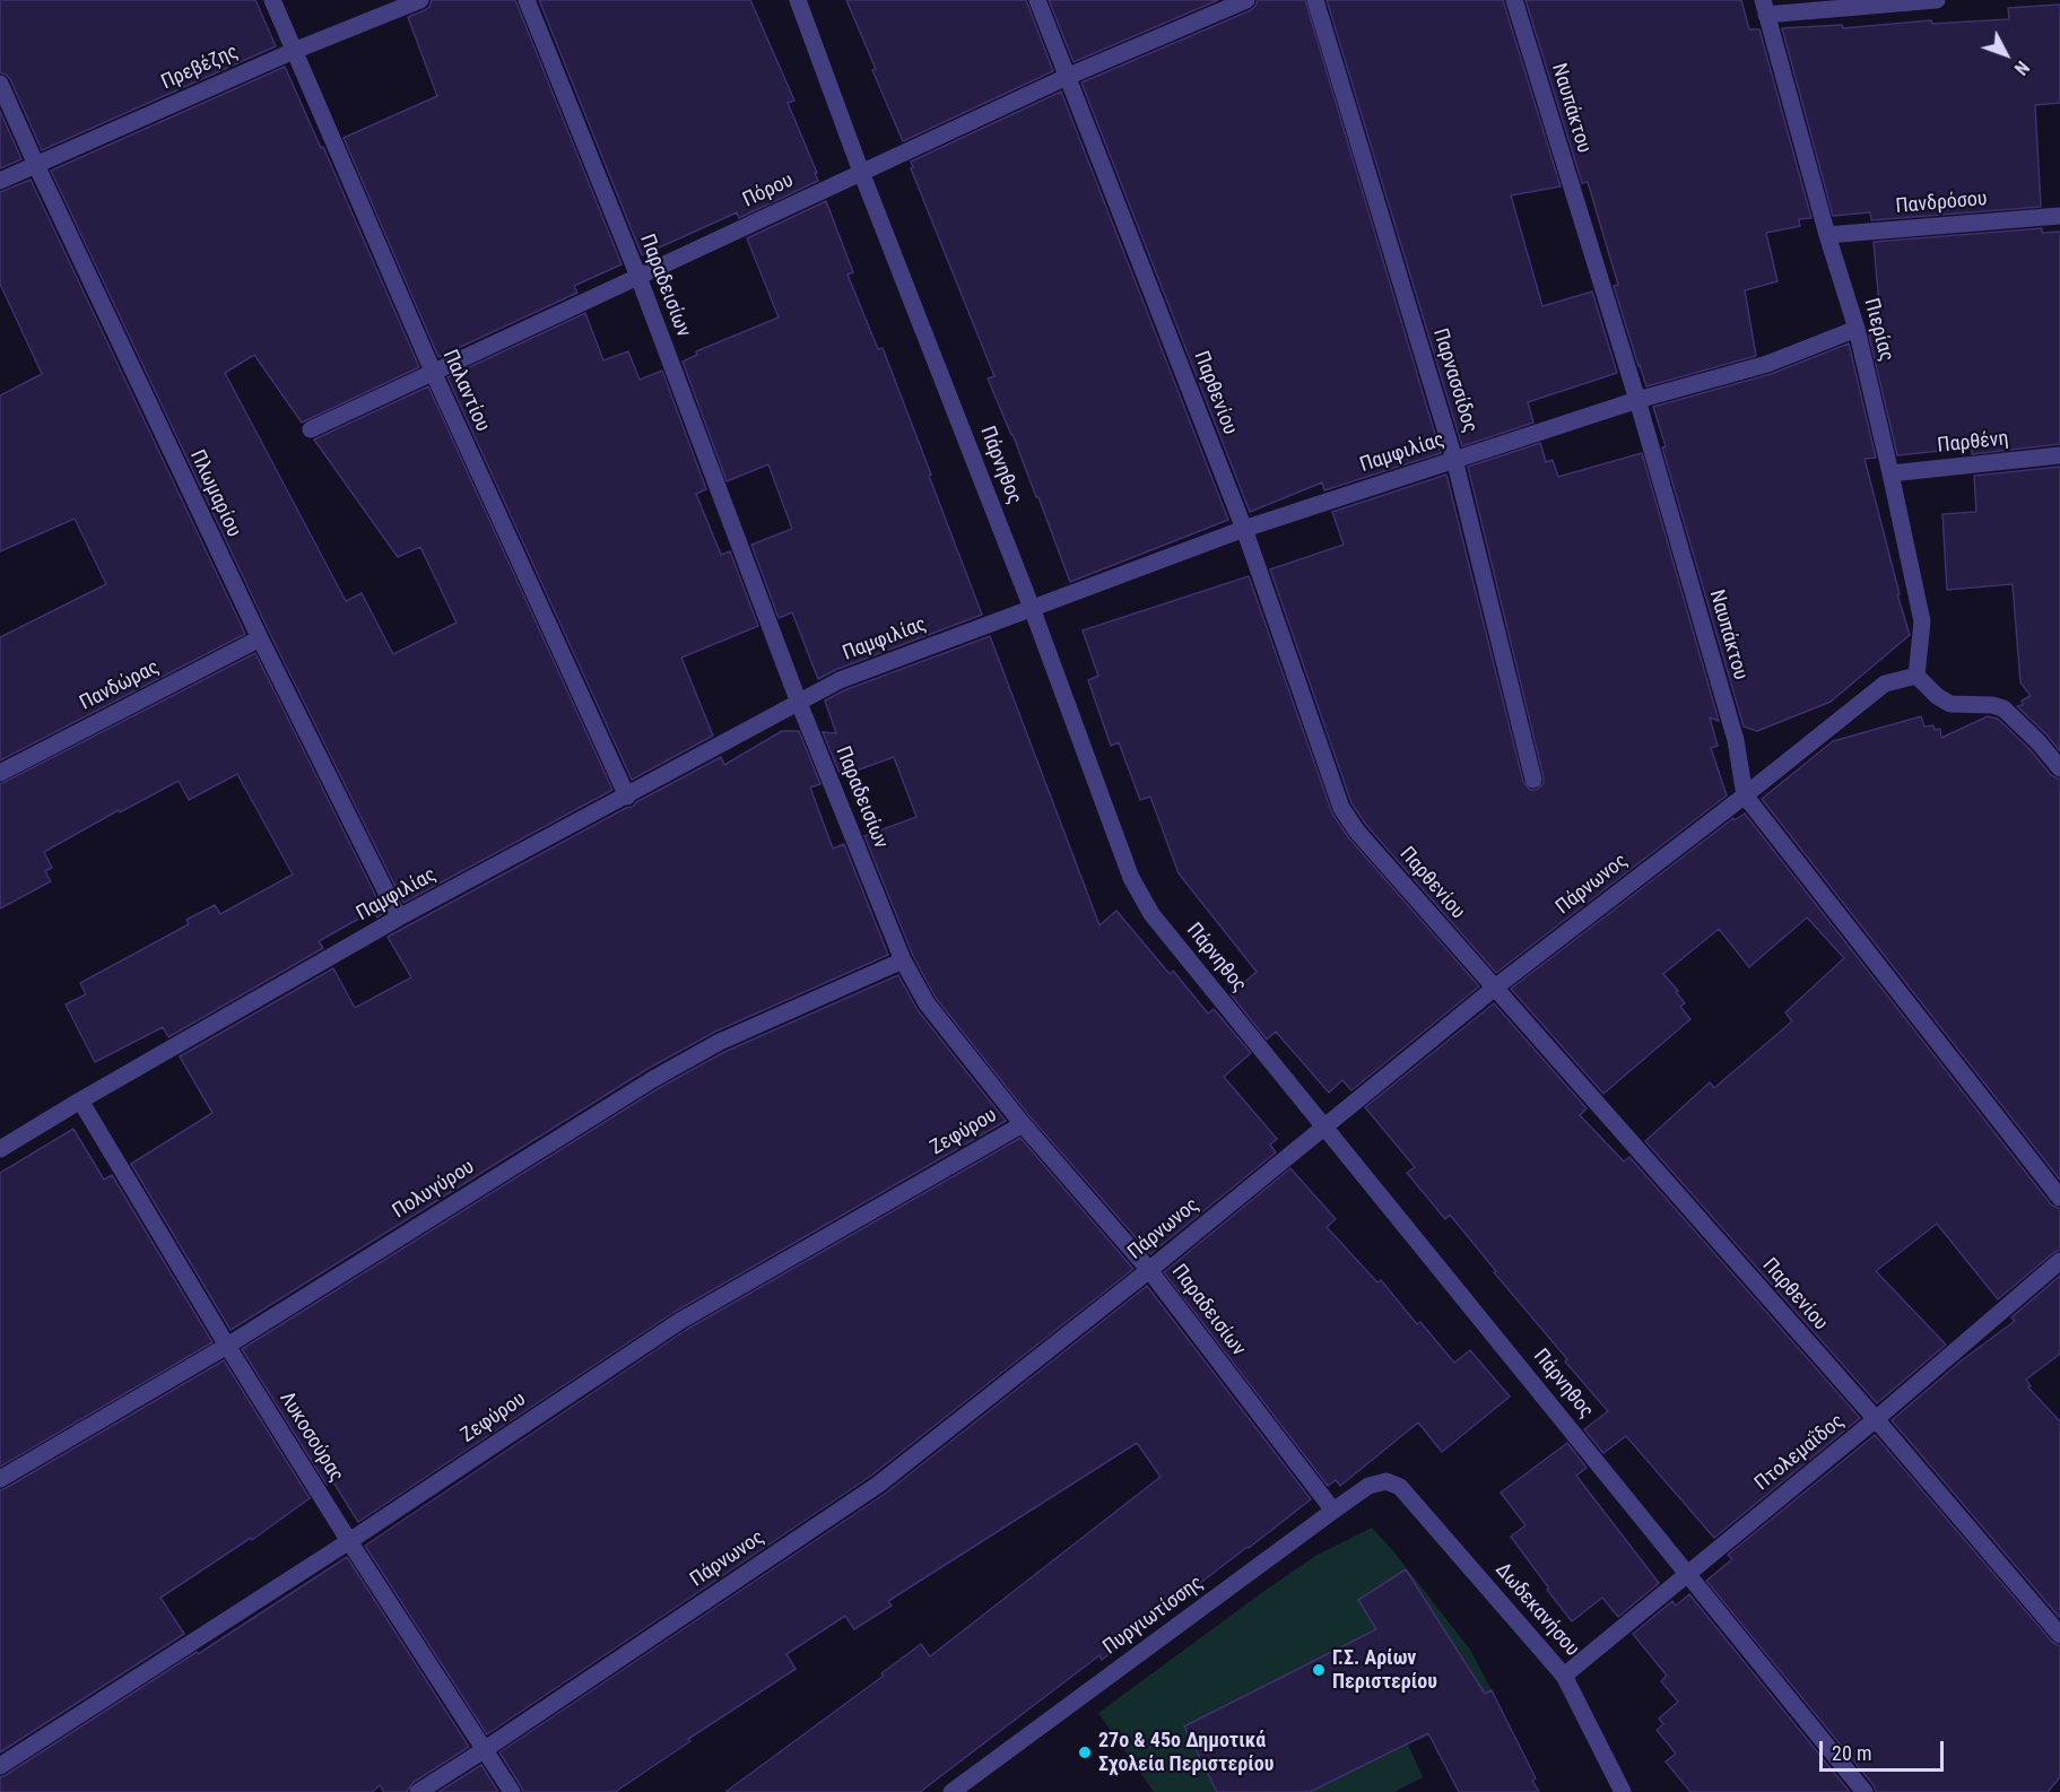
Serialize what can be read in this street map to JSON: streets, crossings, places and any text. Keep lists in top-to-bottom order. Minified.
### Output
{"streets":{"street":["Πρεβέζης","Ναυπάκτου","Πόρου","Πανδρόσου","Παραδεισίων","Πιερίας","Παρνασσίδος","Παλαντίου","Παρθενίου","Παρθένη","Παμφιλίας","Πάρνηθος","Πλωμαρίου","Πανδώρας","Πάρνωνος","Ζεφύρου","Πολυγύρου","Λυκοσούρας","Πτολεμαΐδος","Δωδεκανήσου","Πυργιωτίσσης"]},"crossings":[["Πρεβέζης","Παλαντίου"],["Πρεβέζης","Πλωμαρίου"],["Ναυπάκτου","Παμφιλίας"],["Ναυπάκτου","Πάρνωνος"],["Πόρου","Παραδεισίων"],["Πόρου","Παλαντίου"],["Πόρου","Παρθενίου"],["Πόρου","Πάρνηθος"],["Πανδρόσου","Πιερίας"],["Παραδεισίων","Παμφιλίας"],["Παραδεισίων","Πάρνωνος"],["Παραδεισίων","Ζεφύρου"],["Παραδεισίων","Πολυγύρου"],["Παραδεισίων","Πυργιωτίσσης"],["Πιερίας","Παρθένη"],["Πιερίας","Παμφιλίας"],["Πιερίας","Πάρνωνος"],["Παρνασσίδος","Παμφιλίας"],["Παλαντίου","Παμφιλίας"],["Παρθενίου","Παμφιλίας"],["Παρθενίου","Πάρνωνος"],["Παρθενίου","Πτολεμαΐδος"],["Παμφιλίας","Πάρνηθος"],["Παμφιλίας","Πλωμαρίου"],["Παμφιλίας","Λυκοσούρας"],["Πάρνηθος","Πάρνωνος"],["Πάρνηθος","Πτολεμαΐδος"],["Πλωμαρίου","Πανδώρας"],["Πάρνωνος","Λυκοσούρας"],["Ζεφύρου","Λυκοσούρας"],["Πολυγύρου","Λυκοσούρας"],["Πτολεμαΐδος","Δωδεκανήσου"],["Δωδεκανήσου","Πυργιωτίσσης"]],"places":["Γ.Σ. Αρίων Περιστερίου","27ο & 45ο Δημοτικά Σχολεία Περιστερίου"],"scale_bar":"20 m","north":"bottom right"}
